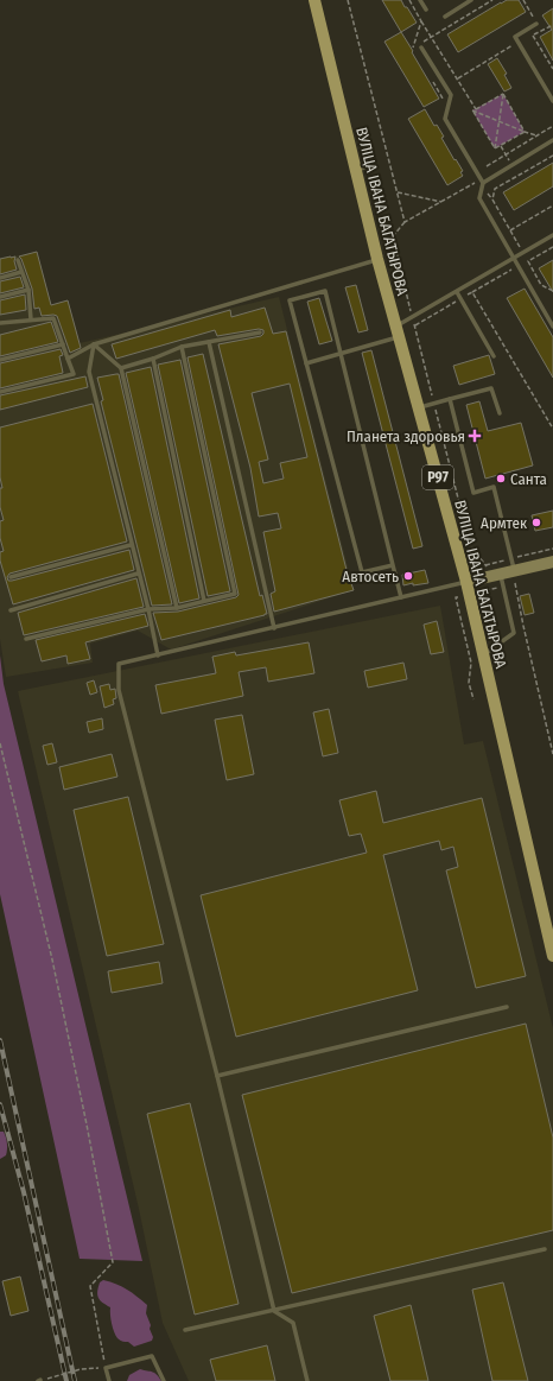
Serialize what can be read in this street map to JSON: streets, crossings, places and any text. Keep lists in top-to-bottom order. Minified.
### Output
{"streets":{"main road":["ВУЛІЦА ІВАНА БАГАТЫРОВА","Р97"]},"places":{"health":["Планета здоровья"],"other":["Санта","Армтек","Автосеть"]}}
